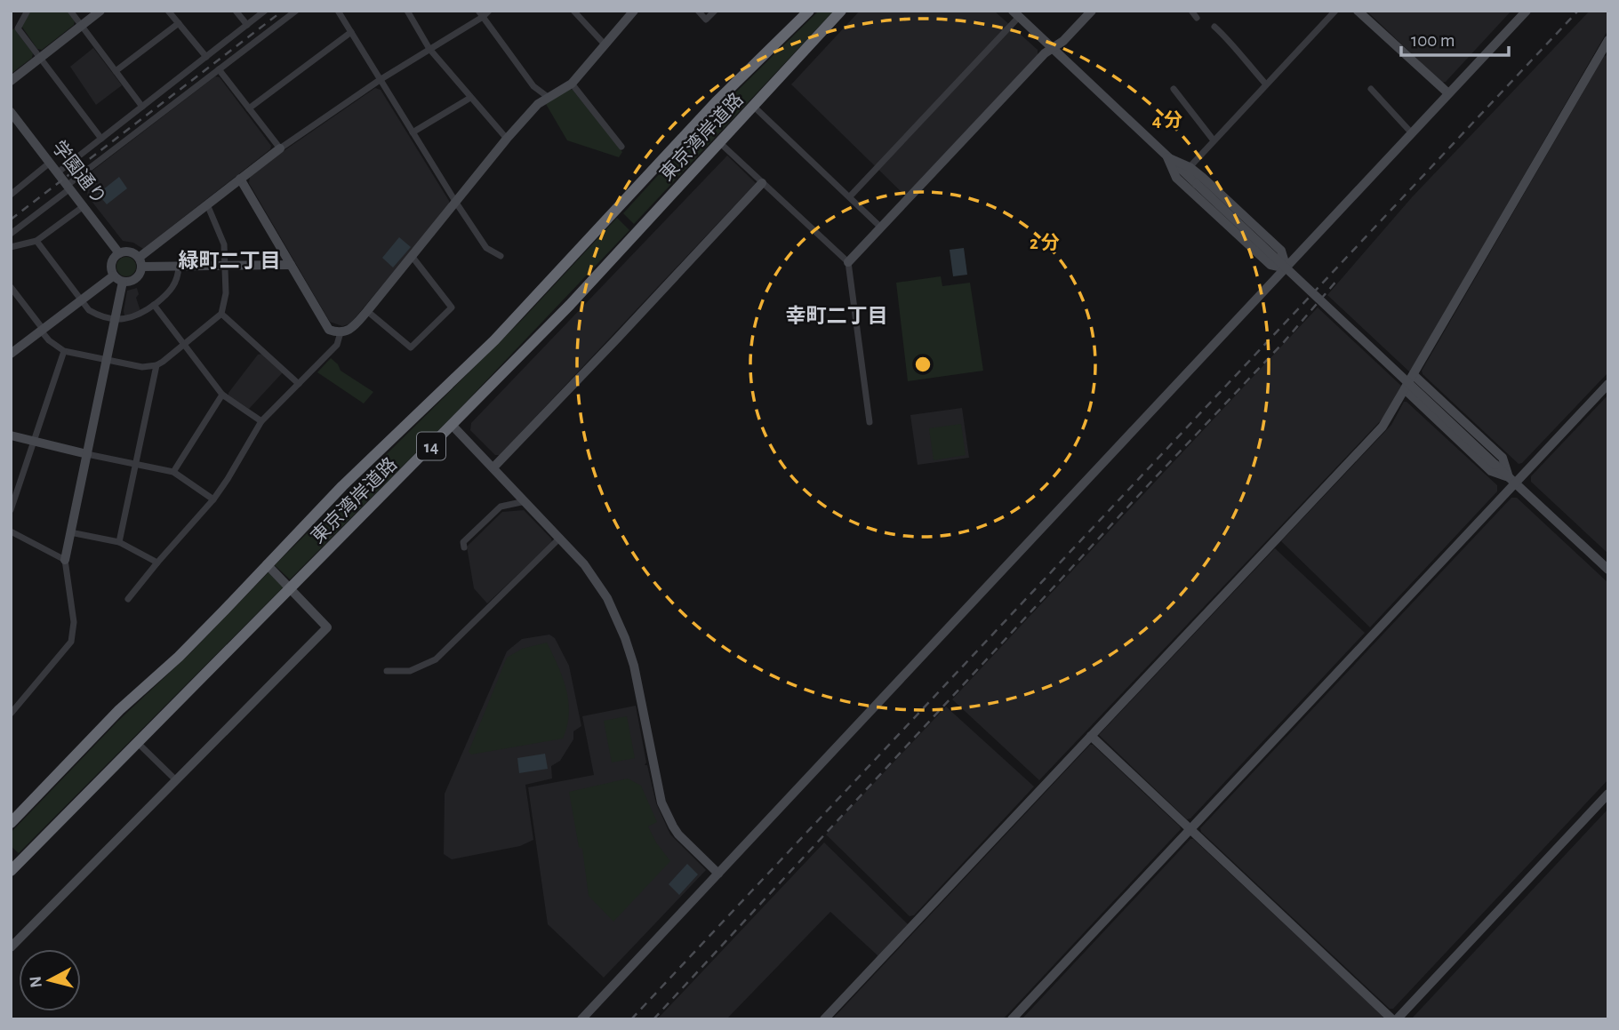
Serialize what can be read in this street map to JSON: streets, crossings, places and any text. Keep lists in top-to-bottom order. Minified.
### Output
{"streets":{"highway":["東京湾岸道路","14"],"street":["学園通り"]},"districts":["緑町二丁目","幸町二丁目"],"scale_bar":"100 m","north":"left","rings":["4 分","2 分"]}
